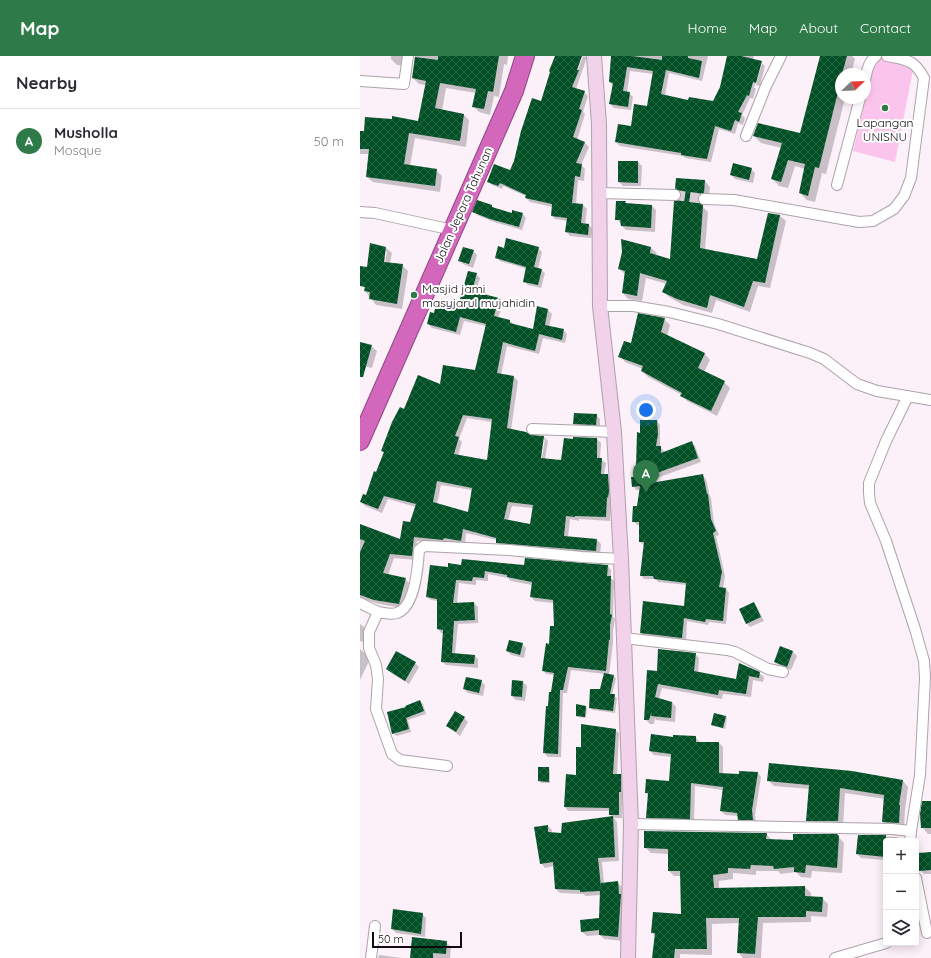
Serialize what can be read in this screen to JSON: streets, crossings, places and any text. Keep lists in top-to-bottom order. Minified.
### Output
{"streets":{"highway":["Jalan Jepara Tahunan"]},"places":["Lapangan UNISNU","Masjid jami masyjarul mujahidin"],"scale_bar":"50 m","north":"top right","page":{"header":"Map","nav":["Home","Map","About","Contact"],"heading":"Nearby","list":[{"mark":"A","name":"Musholla","note":"Mosque","value":"50 m"}],"pins":"A","map_buttons":["+","−"],"scale":"50 m"}}
